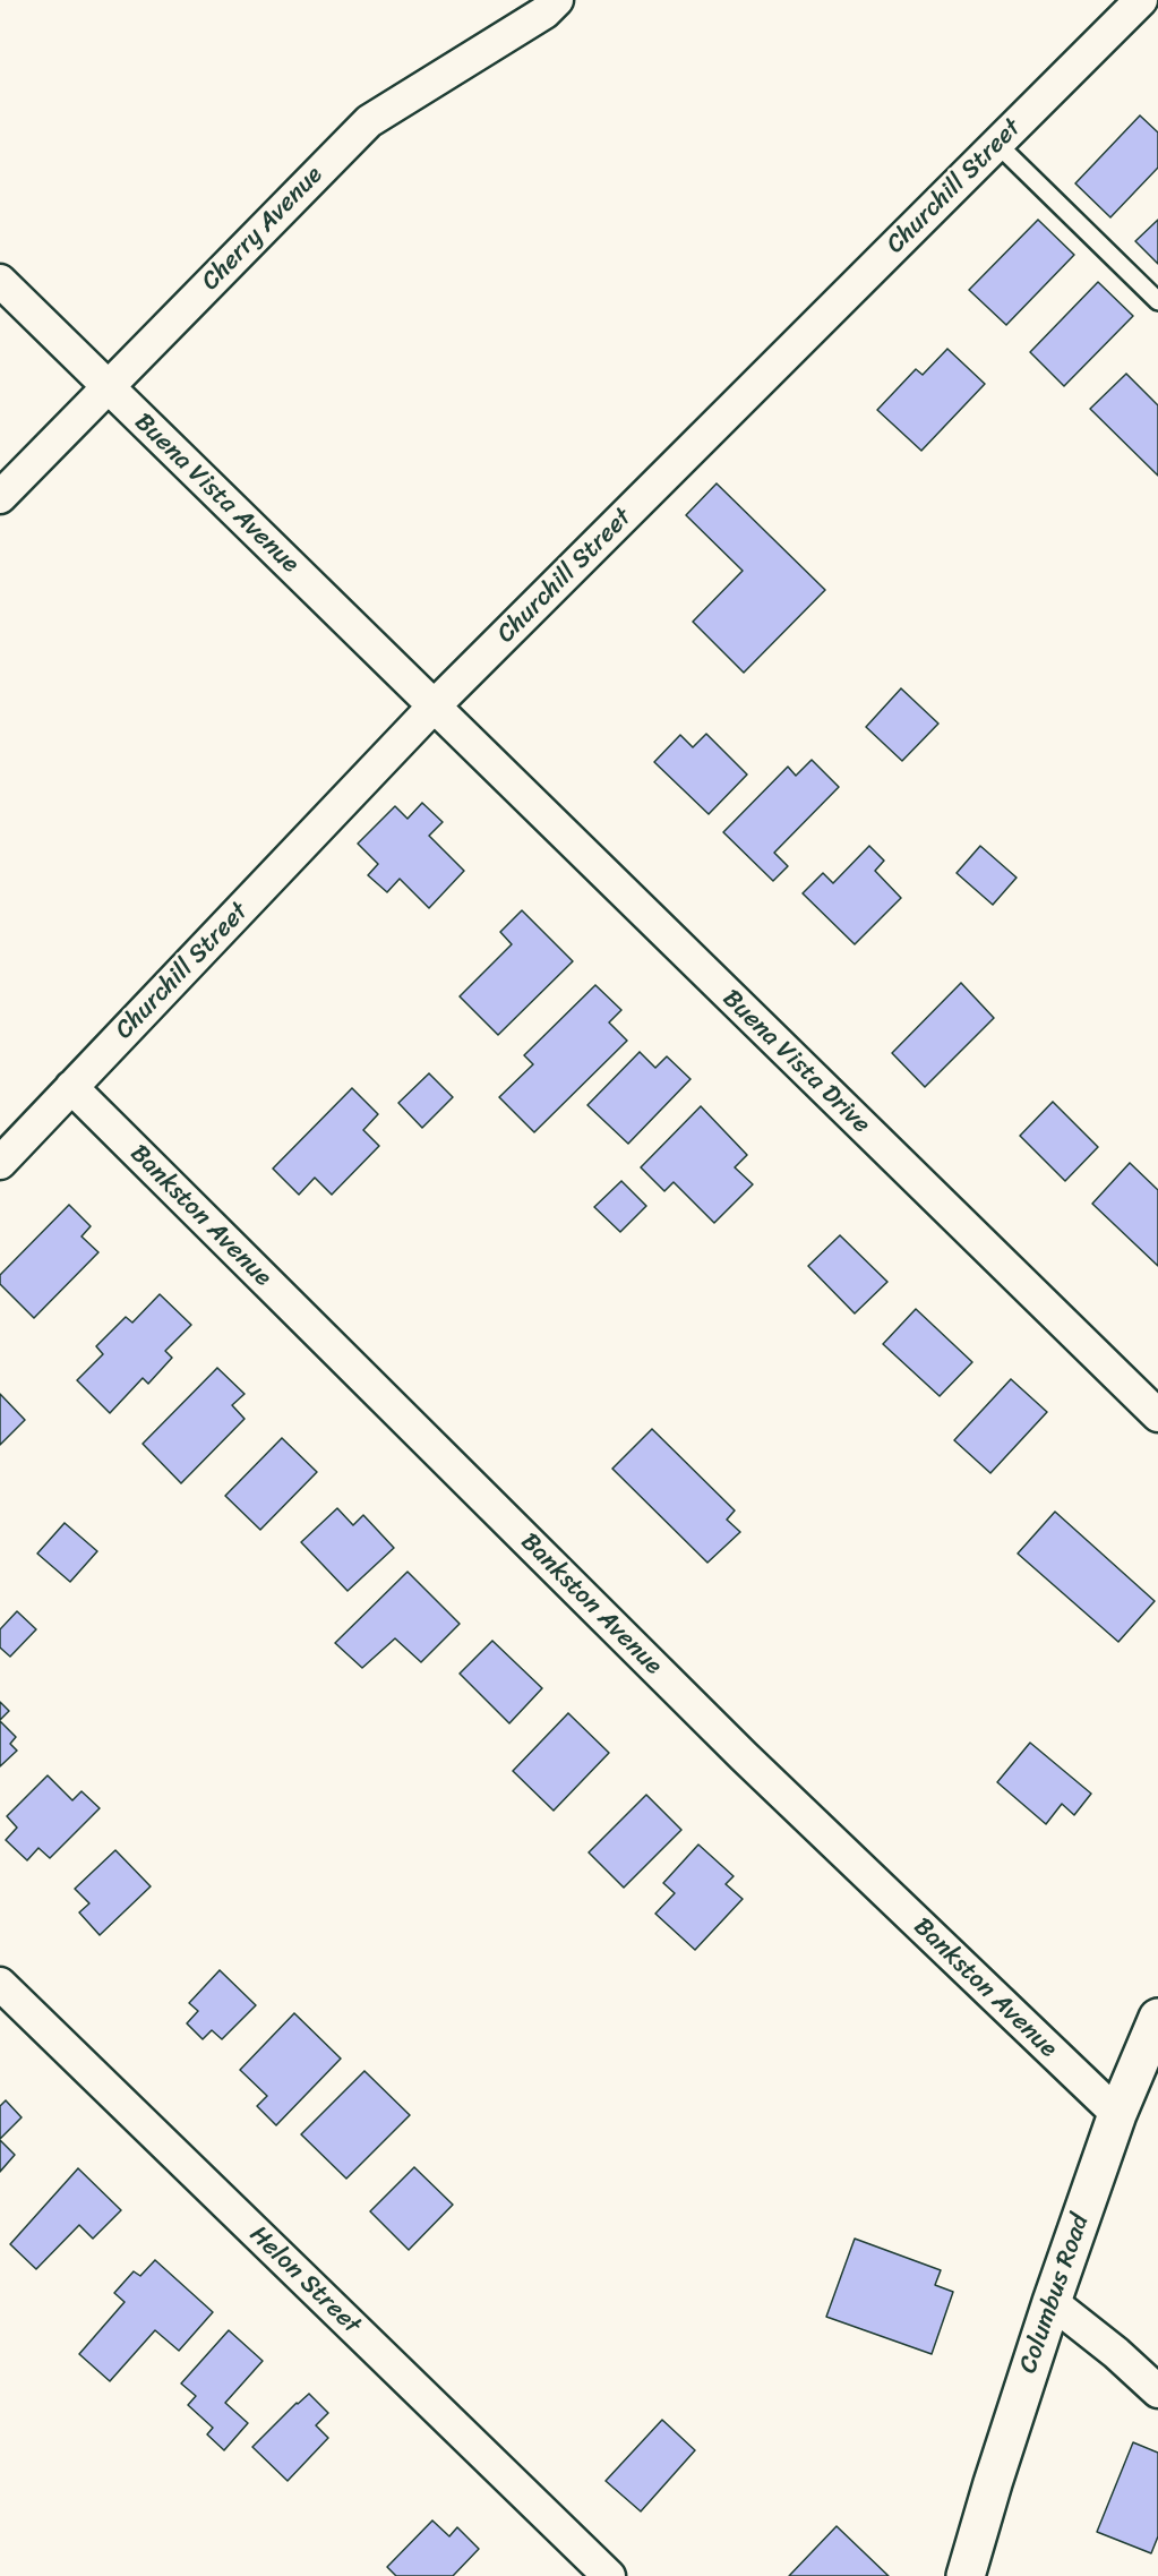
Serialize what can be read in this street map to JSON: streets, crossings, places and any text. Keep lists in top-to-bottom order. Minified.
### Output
{"streets":{"street":["Churchill Street","Cherry Avenue","Buena Vista Avenue","Buena Vista Drive","Bankston Avenue","Helon Street","Columbus Road"]},"crossings":[["Churchill Street","Buena Vista Avenue"],["Churchill Street","Buena Vista Drive"],["Churchill Street","Bankston Avenue"],["Cherry Avenue","Buena Vista Avenue"],["Buena Vista Avenue","Buena Vista Drive"],["Bankston Avenue","Columbus Road"]]}
